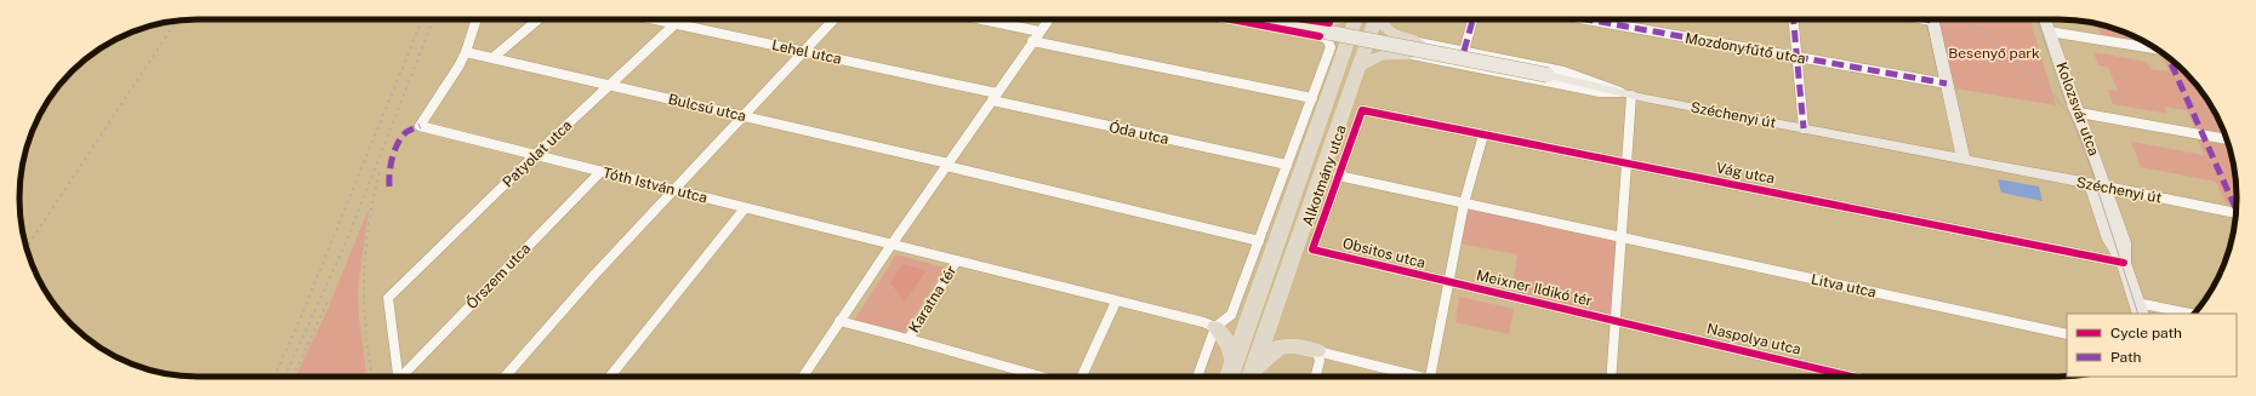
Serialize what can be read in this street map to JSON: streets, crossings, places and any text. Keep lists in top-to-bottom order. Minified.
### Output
{"streets":{"street":["Mozdonyfűtő utca","Lehel utca","Bulcsú utca","Kolozsvár utca","Széchenyi út","Óda utca","Patyolat utca","Vág utca","Alkotmány utca","Tóth István utca","Obsitos utca","Őrszem utca","Litva utca","Meixner Ildikó tér","Karatna tér","Naspolya utca"]},"crossings":[["Lehel utca","Óda utca"],["Lehel utca","Patyolat utca"],["Bulcsú utca","Patyolat utca"],["Bulcsú utca","Tóth István utca"],["Kolozsvár utca","Széchenyi út"],["Kolozsvár utca","Vág utca"],["Patyolat utca","Tóth István utca"],["Vág utca","Alkotmány utca"],["Alkotmány utca","Obsitos utca"],["Tóth István utca","Őrszem utca"],["Tóth István utca","Karatna tér"],["Obsitos utca","Meixner Ildikó tér"],["Meixner Ildikó tér","Naspolya utca"]],"parks":["Besenyő park"],"legend":["Cycle path","Path"]}
